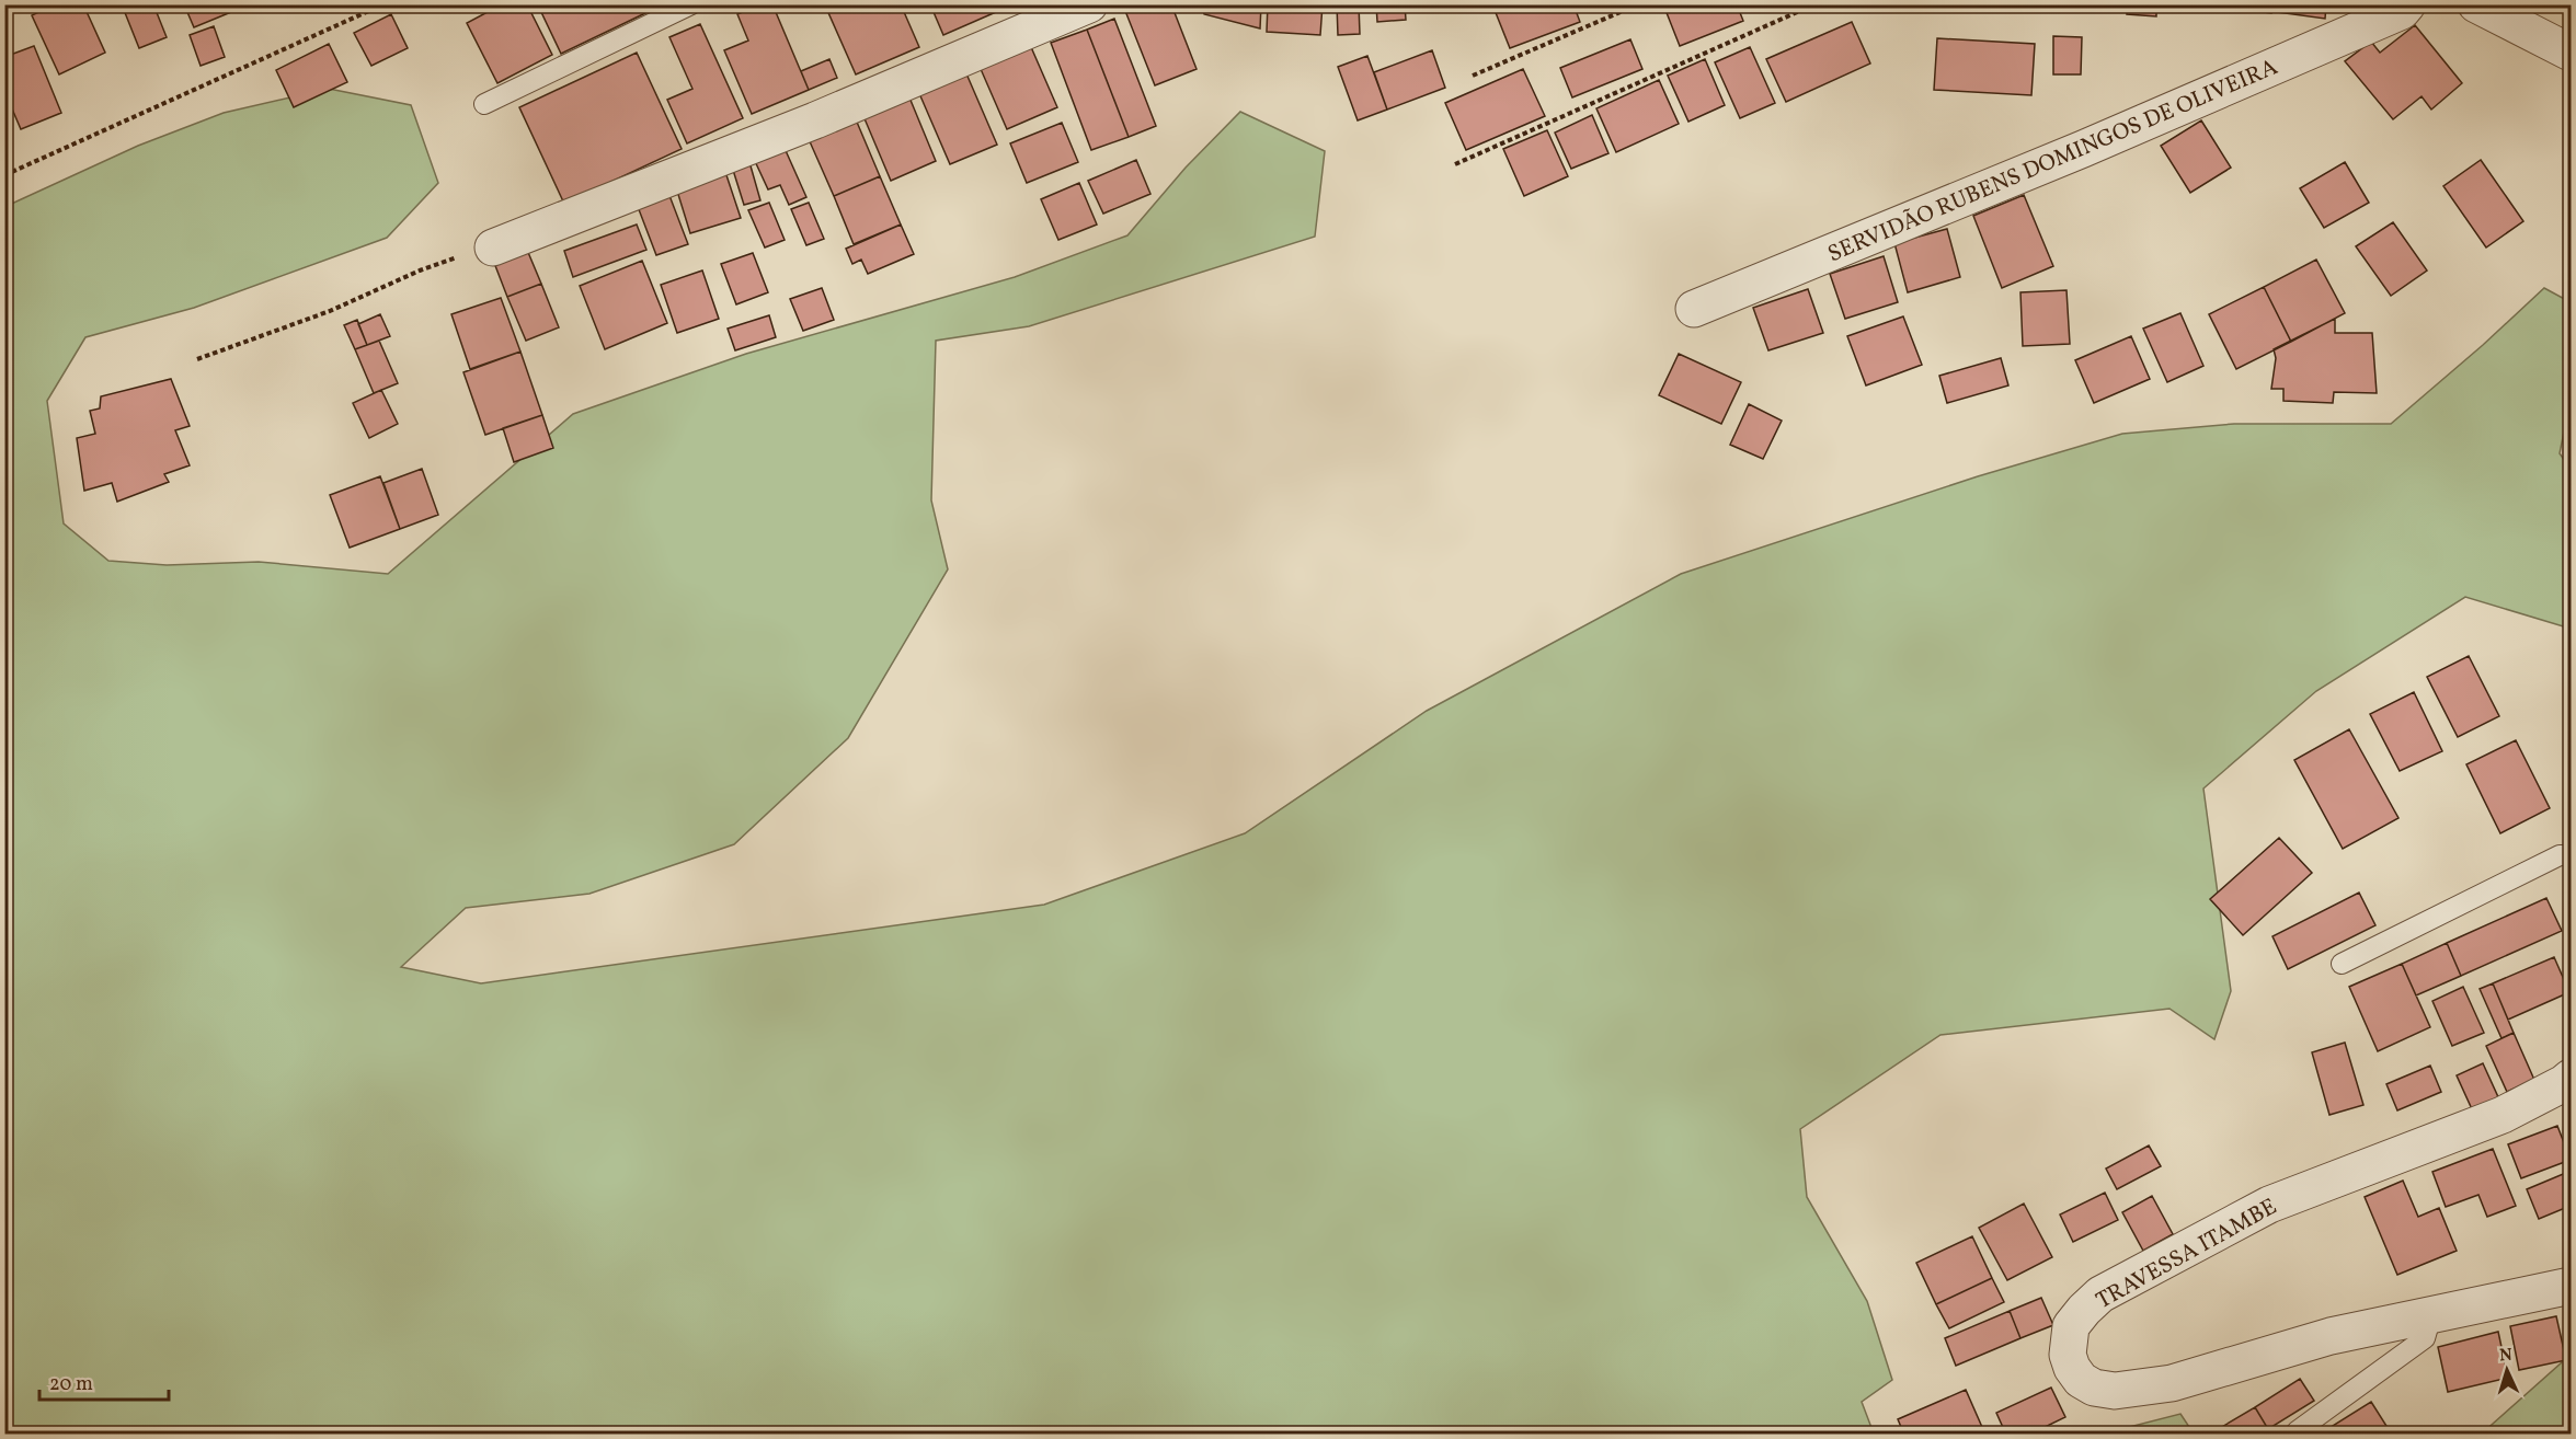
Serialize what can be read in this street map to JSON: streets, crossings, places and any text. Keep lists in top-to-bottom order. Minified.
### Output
{"streets":{"street":["SERVIDÃO RUBENS DOMINGOS DE OLIVEIRA","TRAVESSA ITAMBE"]},"scale_bar":"20 m","north":"top"}
